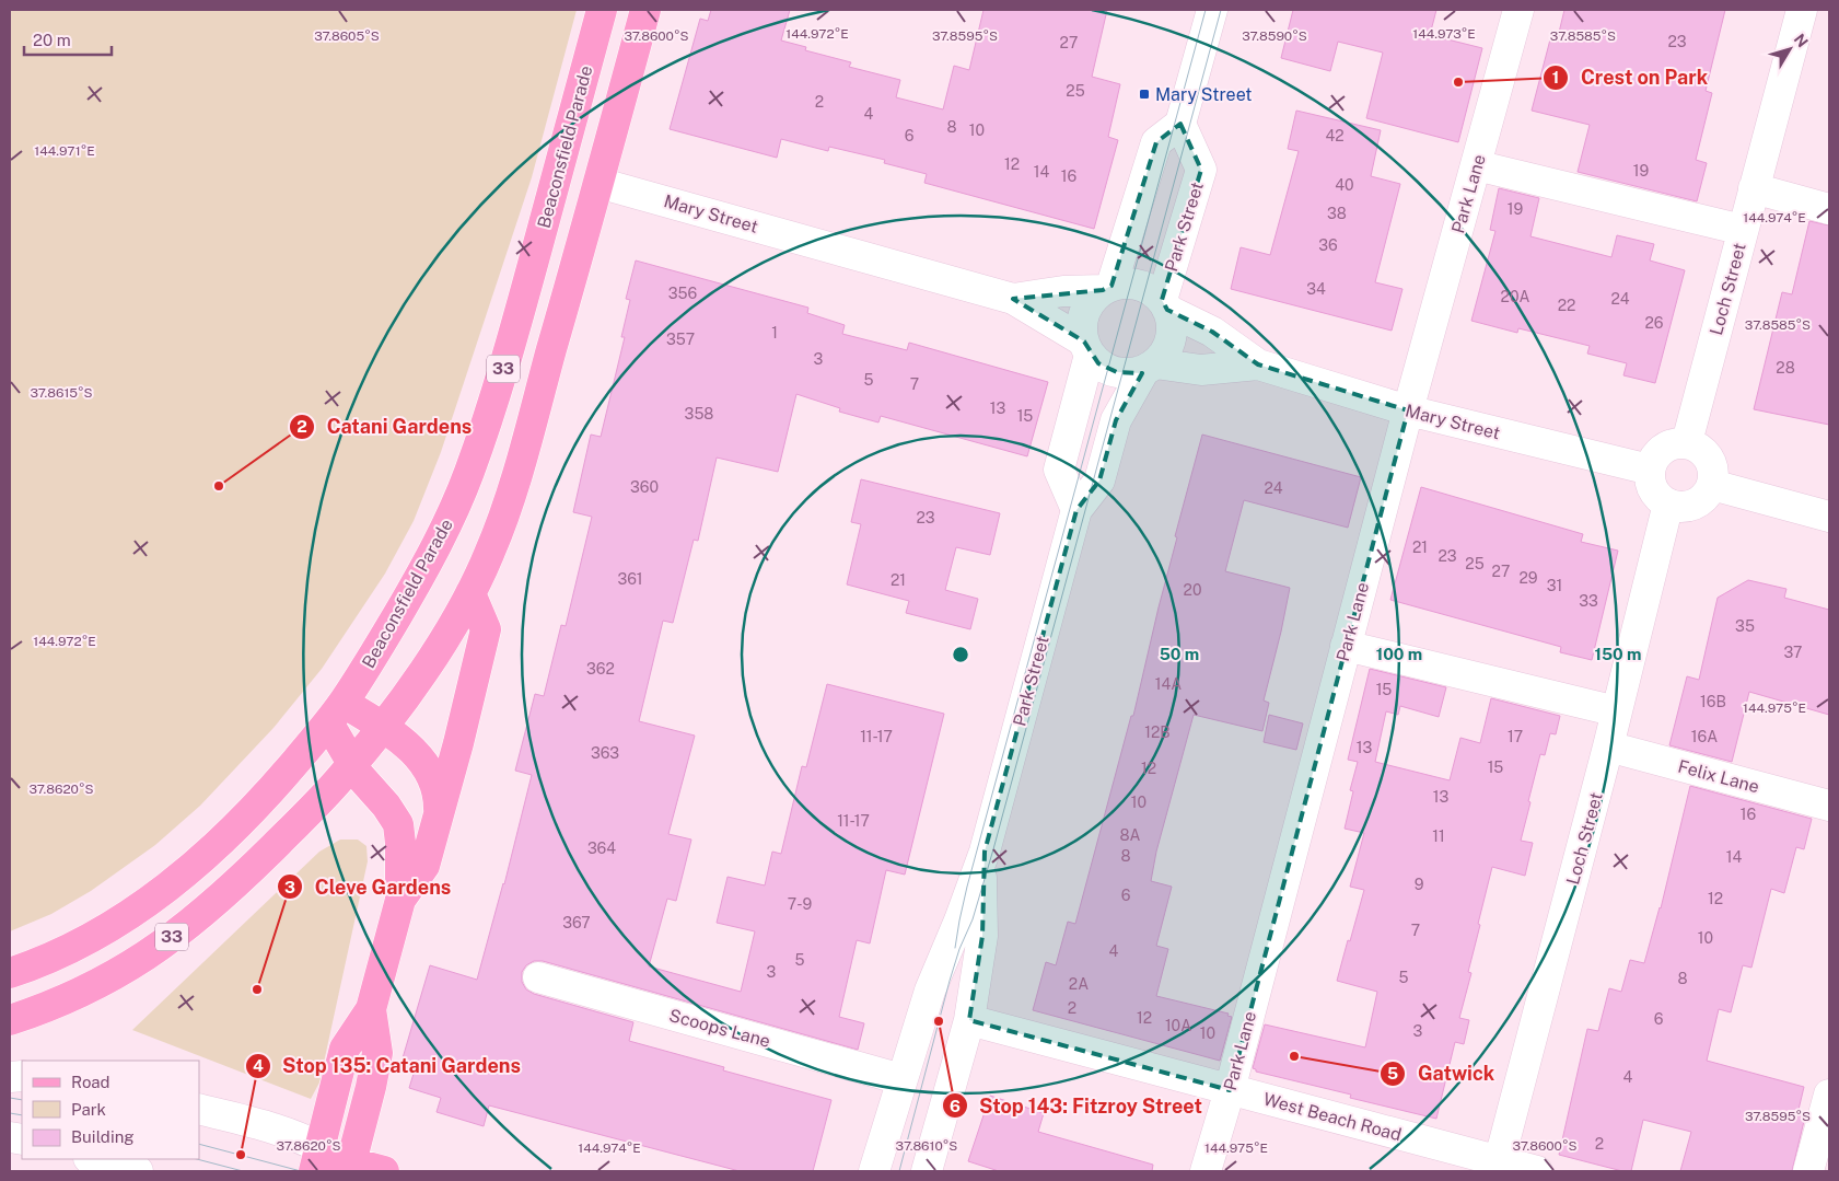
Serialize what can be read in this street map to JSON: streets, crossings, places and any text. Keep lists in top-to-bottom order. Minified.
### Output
{"streets":{"main road":["Beaconsfield Parade","33"],"street":["Park Lane","Mary Street","Park Street","Loch Street","Felix Lane","Scoops Lane","West Beach Road"]},"crossings":[["Park Lane","Mary Street"],["Park Lane","West Beach Road"],["Mary Street","Park Street"],["Mary Street","Loch Street"],["Mary Street","33"],["Park Street","Scoops Lane"],["Park Street","West Beach Road"],["Loch Street","Felix Lane"],["Loch Street","West Beach Road"]],"places":{"other":["Crest on Park","Catani Gardens","Cleve Gardens","Stop 143: Fitzroy Street","Gatwick","Stop 135: Catani Gardens"],"transit":["Mary Street"]},"house_numbers":["23","27","25","2","4","8","10","6","42","12","19","14","16","40","19","38","36","34","356","20A","24","22","26","1","357","3","28","5","7","13","358","15","360","24","23","21","23","25","27","29","361","21","31","20","33","35","37","362","14A","15","16B","12B","11-17","17","16A","13","363","15","12","13","10","16","11-17","8A","11","364","8","14","9","6","12","7-9","367","7","10","4","5","3","5","8","2A","2","12","6","10A","3","10","4","2"],"legend":["Road","Park","Building"],"scale_bar":"20 m","north":"top right","coordinates":["144.972°E","144.973°E","37.8605°S","37.8600°S","37.8595°S","37.8590°S","37.8585°S","144.971°E","144.974°E","37.8615°S","144.975°E","37.8620°S","37.8610°S"],"rings":["50 m","100 m","150 m"]}
